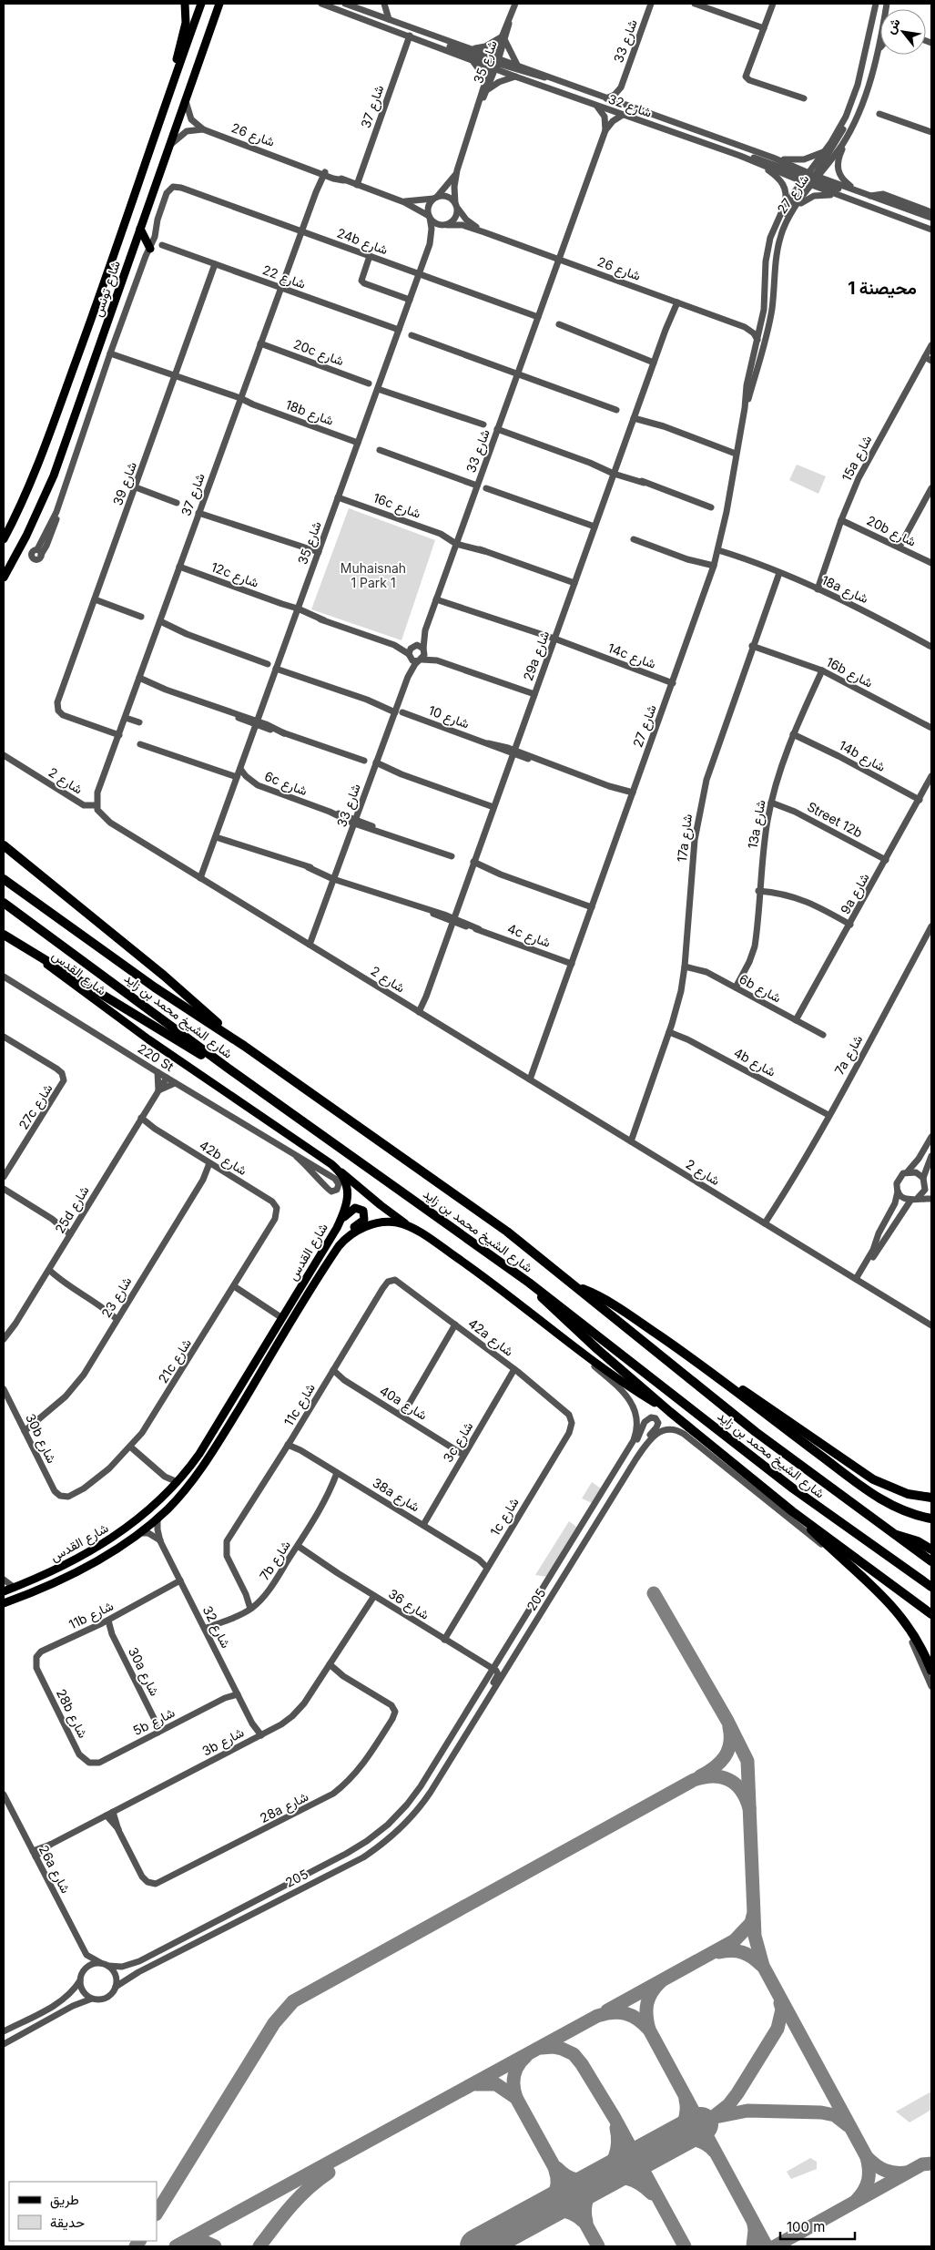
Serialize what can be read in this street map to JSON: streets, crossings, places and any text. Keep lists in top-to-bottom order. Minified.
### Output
{"streets":{"highway":["شارع الشيخ محمد بن زايد"],"main road":["شارع تونس","شارع القدس"],"street":["شارع 33","شارع 35","شارع 32","شارع 37","شارع 26","شارع 27","24b شارع","شارع 22","20c شارع","18b شارع","15a شارع","شارع 39","16c شارع","20b شارع","12c شارع","18a شارع","29a شارع","14c شارع","16b شارع","شارع 10","14b شارع","شارع 2","6c شارع","Street 12b","13a شارع","17a شارع","9a شارع","4c شارع","6b شارع","7a شارع","220 St","4b شارع","27c شارع","42b شارع","25d شارع","شارع 23","42a شارع","21c شارع","40a شارع","11c شارع","30b شارع","3c شارع","38a شارع","1c شارع","7b شارع","205","شارع 36","11b شارع","30a شارع","28b شارع","5b شارع","3b شارع","28a شارع","26a شارع"]},"crossings":[["شارع 33","شارع 32"],["شارع 33","شارع 26"],["شارع 33","24b شارع"],["شارع 33","16c شارع"],["شارع 33","12c شارع"],["شارع 33","14c شارع"],["شارع 33","شارع 2"],["شارع 33","6c شارع"],["شارع 33","4c شارع"],["شارع 35","شارع 32"],["شارع 35","شارع 26"],["شارع 35","24b شارع"],["شارع 35","شارع 22"],["شارع 35","18b شارع"],["شارع 35","16c شارع"],["شارع 35","12c شارع"],["شارع 35","شارع 2"],["شارع 35","6c شارع"],["شارع 35","4c شارع"],["شارع 32","شارع 37"],["شارع 32","شارع 27"],["شارع 32","شارع القدس"],["شارع 32","7b شارع"],["شارع 32","11b شارع"],["شارع 32","5b شارع"],["شارع 32","3b شارع"],["شارع 37","شارع 26"],["شارع 37","24b شارع"],["شارع 37","شارع 22"],["شارع 37","20c شارع"],["شارع 37","18b شارع"],["شارع 37","شارع 39"],["شارع 37","12c شارع"],["شارع 37","شارع 2"],["شارع 26","شارع 27"],["شارع 26","29a شارع"],["شارع 27","18a شارع"],["شارع 27","14c شارع"],["شارع 27","شارع 10"],["شارع 27","شارع 2"],["شارع 27","4c شارع"],["شارع 22","شارع 39"],["18b شارع","شارع 39"],["15a شارع","20b شارع"],["15a شارع","18a شارع"],["16c شارع","29a شارع"],["18a شارع","17a شارع"],["29a شارع","14c شارع"],["29a شارع","شارع 10"],["29a شارع","شارع 2"],["29a شارع","4c شارع"],["16b شارع","13a شارع"],["16b شارع","17a شارع"],["14b شارع","13a شارع"],["14b شارع","9a شارع"],["شارع 2","17a شارع"],["شارع 2","7a شارع"],["Street 12b","13a شارع"],["Street 12b","9a شارع"],["13a شارع","6b شارع"],["17a شارع","6b شارع"],["17a شارع","4b شارع"],["9a شارع","6b شارع"],["شارع القدس","205"],["7a شارع","4b شارع"],["220 St","25d شارع"],["42b شارع","25d شارع"],["42b شارع","شارع 23"],["42b شارع","21c شارع"],["شارع 23","30b شارع"],["42a شارع","11c شارع"],["42a شارع","3c شارع"],["42a شارع","1c شارع"],["21c شارع","30b شارع"],["40a شارع","11c شارع"],["40a شارع","3c شارع"],["11c شارع","38a شارع"],["3c شارع","38a شارع"],["38a شارع","1c شارع"],["38a شارع","7b شارع"],["1c شارع","شارع 36"],["7b شارع","شارع 36"],["205","شارع 36"],["شارع 36","3b شارع"],["11b شارع","30a شارع"],["11b شارع","28b شارع"],["30a شارع","5b شارع"],["28b شارع","5b شارع"],["3b شارع","28a شارع"],["3b شارع","26a شارع"]],"districts":["محيصنة 1"],"parks":["Muhaisnah 1 Park 1"],"legend":["طريق","حديقة"],"scale_bar":"100 m","north":"top left"}
